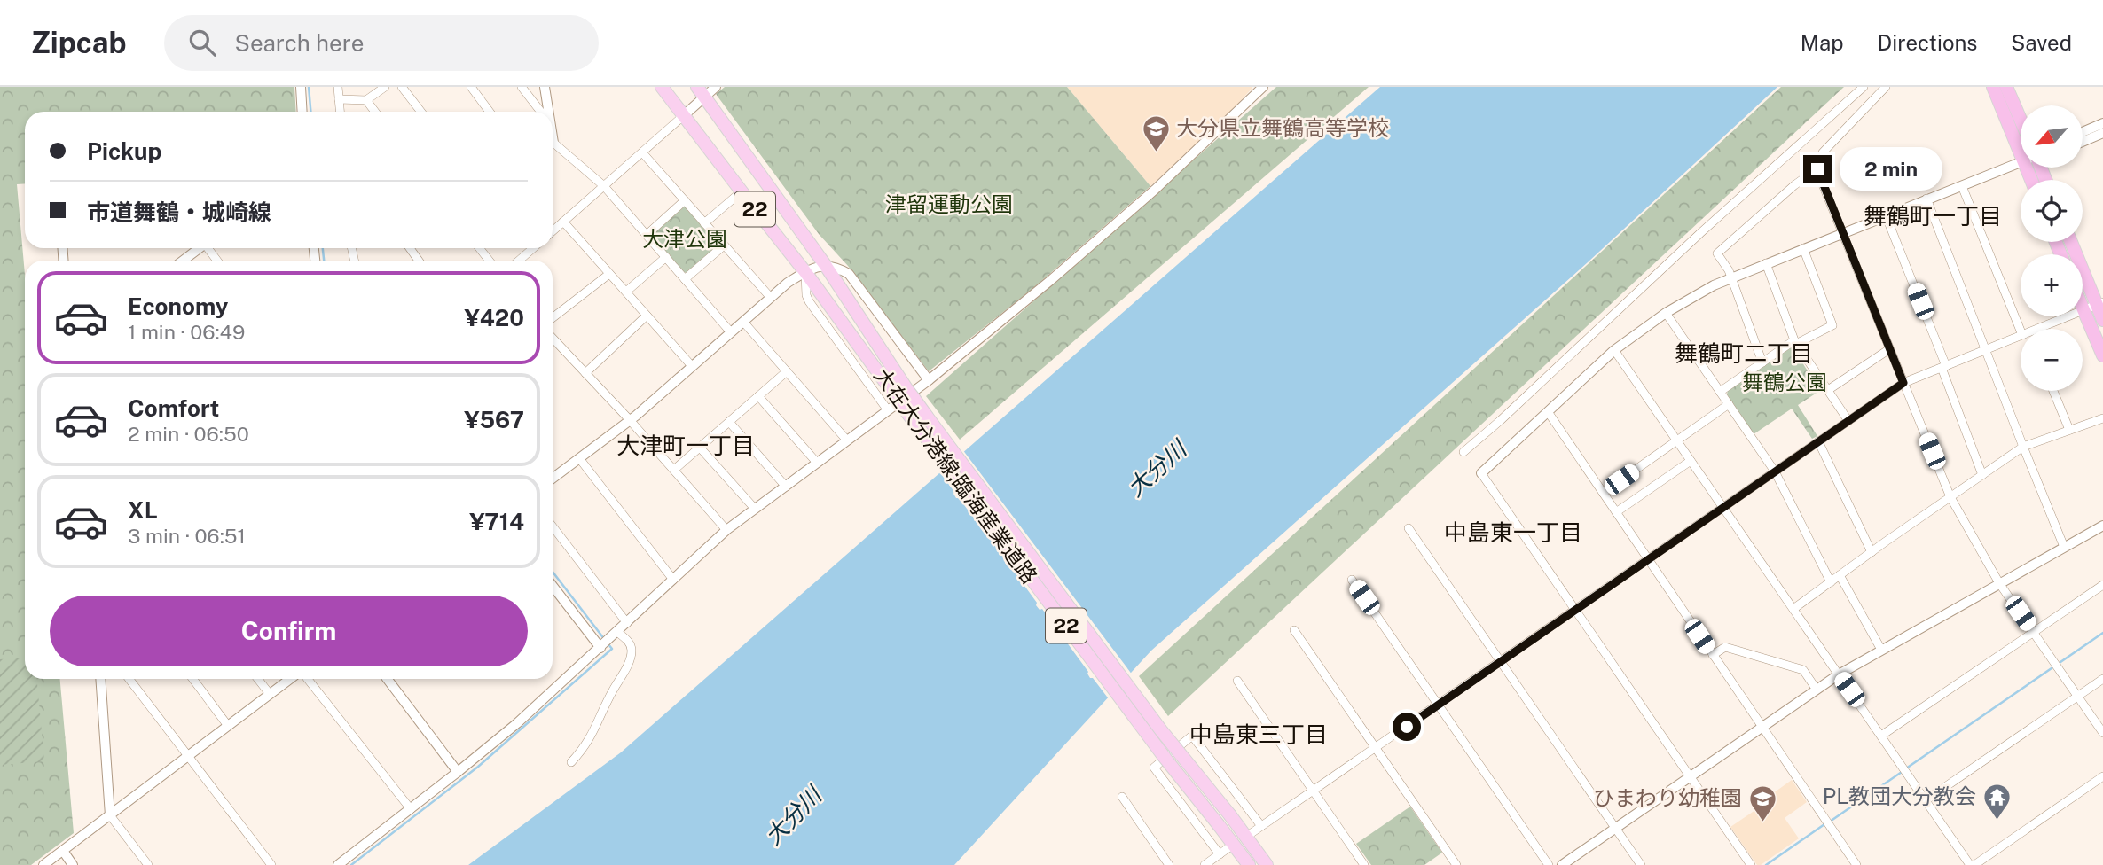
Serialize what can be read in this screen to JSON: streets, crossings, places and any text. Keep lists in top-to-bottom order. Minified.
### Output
{"streets":{"main road":["22","大在大分港線;臨海産業道路"]},"districts":["舞鶴町一丁目","舞鶴町二丁目","大津町一丁目","中島東一丁目","中島東三丁目"],"water":["大分川"],"parks":["津留運動公園","大津公園","舞鶴公園"],"places":{"school or university":["大分県立舞鶴高等学校","ひまわり幼稚園"],"temple":["PL教団大分教会"]},"north":"bottom left","page":{"header":"Zipcab","search":"Search here","nav":["Map","Directions","Saved"],"map_buttons":["+","−"],"banner":["Pickup","市道舞鶴・城崎線"],"bubble":"2 min","list":[{"name":"Economy","note":"1 min · 06:49","value":"¥420"},{"name":"Comfort","note":"2 min · 06:50","value":"¥567"},{"name":"XL","note":"3 min · 06:51","value":"¥714"}],"buttons":"Confirm"}}
